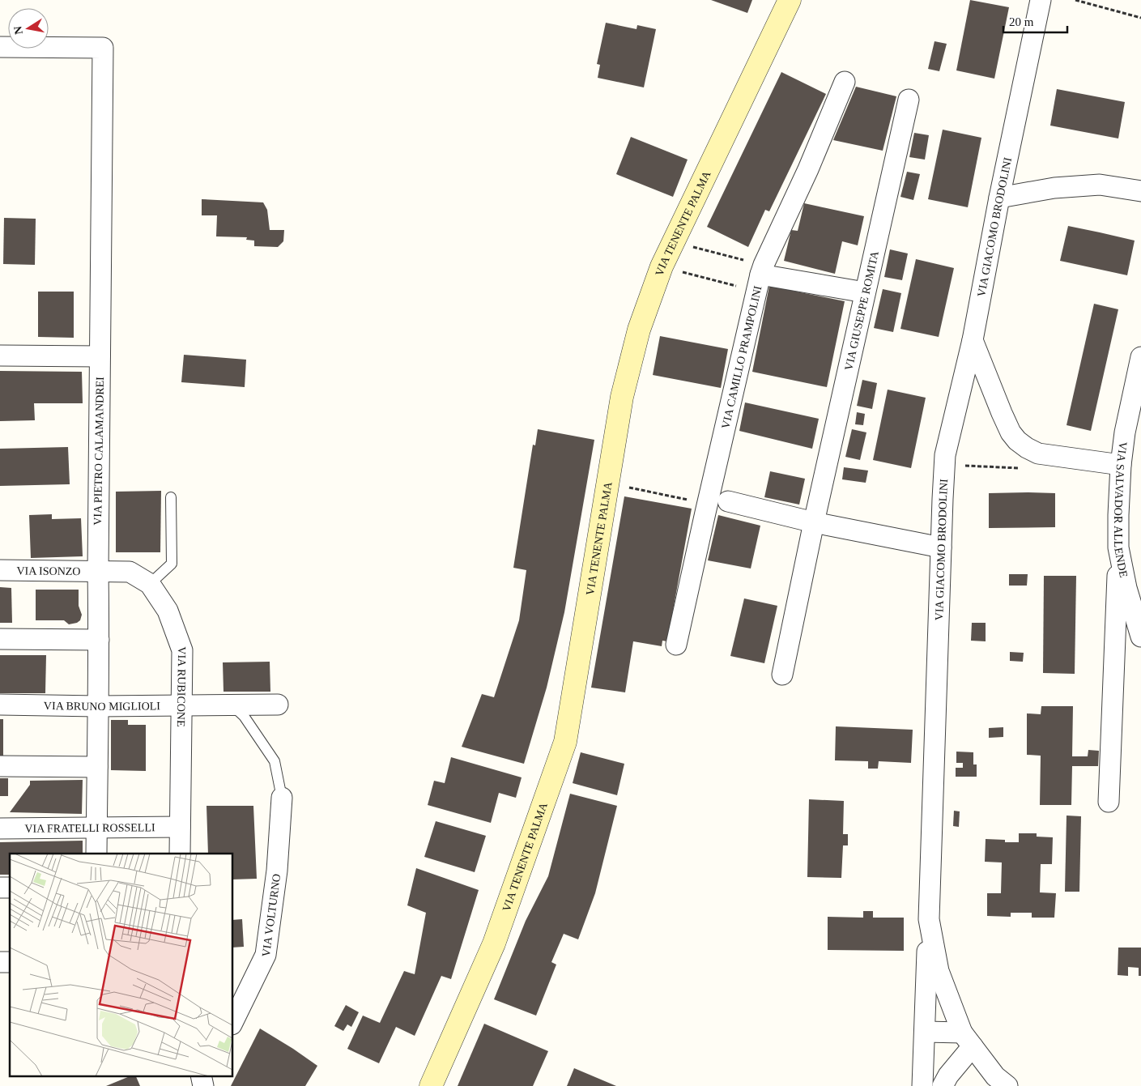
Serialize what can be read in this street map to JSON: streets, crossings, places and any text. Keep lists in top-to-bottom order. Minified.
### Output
{"streets":{"main road":["VIA TENENTE PALMA"],"street":["VIA GIACOMO BRODOLINI","VIA GIUSEPPE ROMITA","VIA CAMILLO PRAMPOLINI","VIA PIETRO CALAMANDREI","VIA SALVADOR ALLENDE","VIA ISONZO","VIA RUBICONE","VIA BRUNO MIGLIOLI","VIA FRATELLI ROSSELLI","VIA VOLTURNO"]},"crossings":[["VIA PIETRO CALAMANDREI","VIA ISONZO"],["VIA PIETRO CALAMANDREI","VIA RUBICONE"],["VIA PIETRO CALAMANDREI","VIA BRUNO MIGLIOLI"],["VIA PIETRO CALAMANDREI","VIA FRATELLI ROSSELLI"],["VIA ISONZO","VIA RUBICONE"],["VIA RUBICONE","VIA BRUNO MIGLIOLI"],["VIA RUBICONE","VIA FRATELLI ROSSELLI"]],"scale_bar":"20 m","north":"left"}
